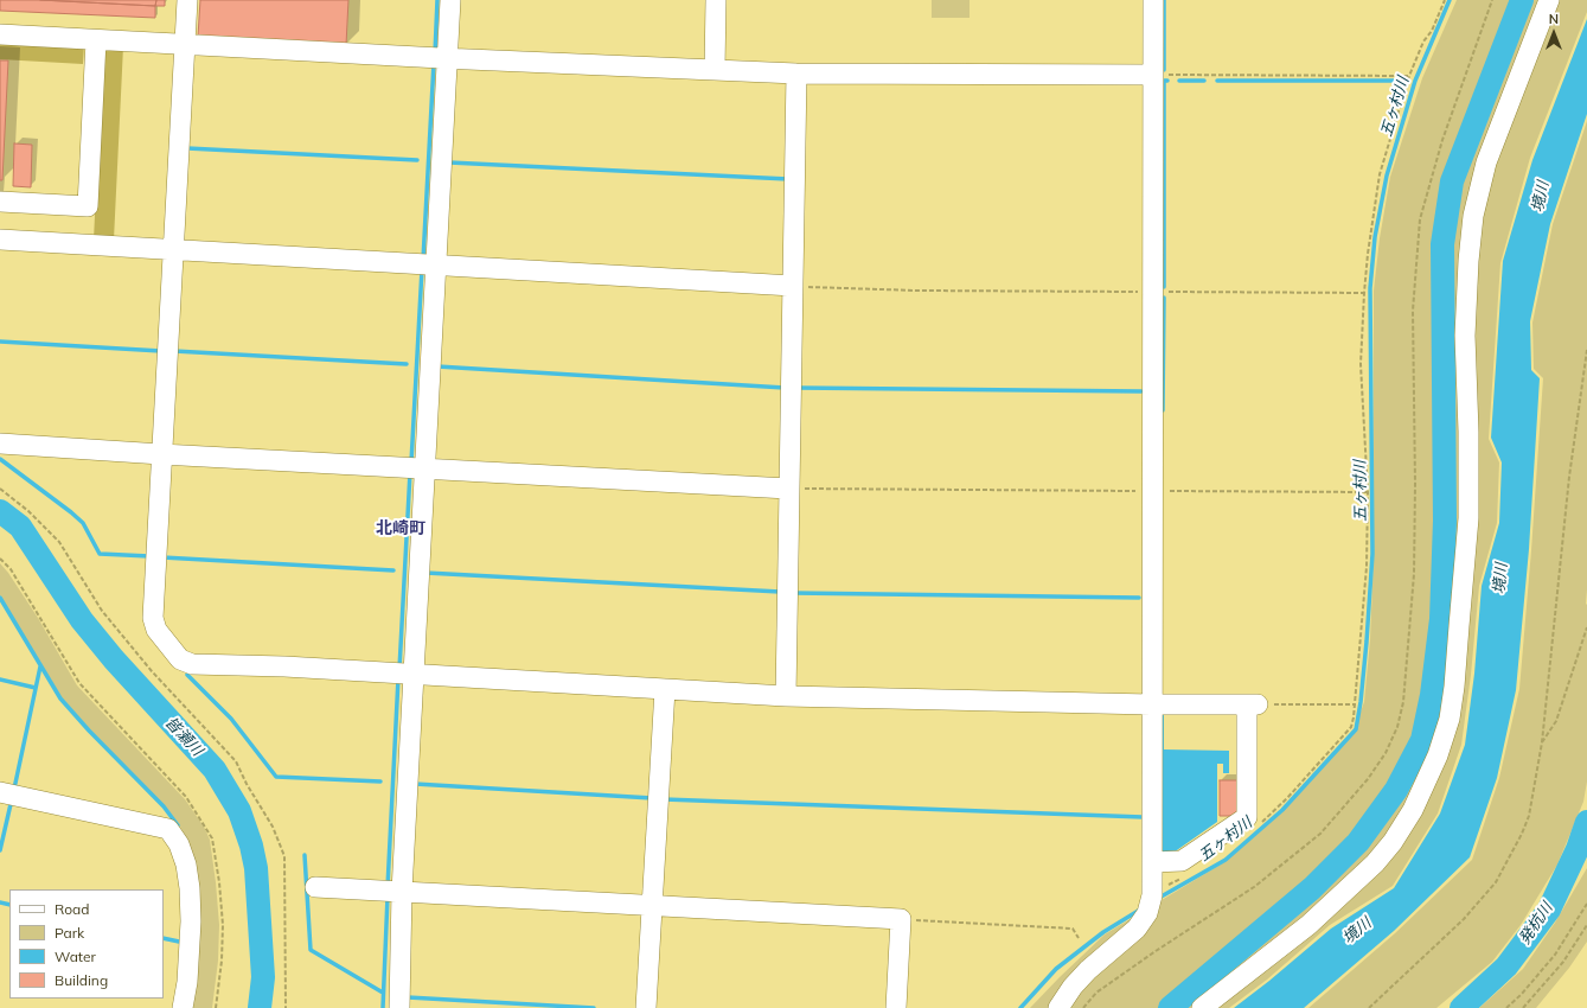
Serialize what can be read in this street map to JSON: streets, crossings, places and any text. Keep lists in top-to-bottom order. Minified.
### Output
{"districts":["北崎町"],"water":["五ヶ村川","境川","皆瀬川","発杭川"],"legend":["Road","Park","Water","Building"],"north":"top"}
